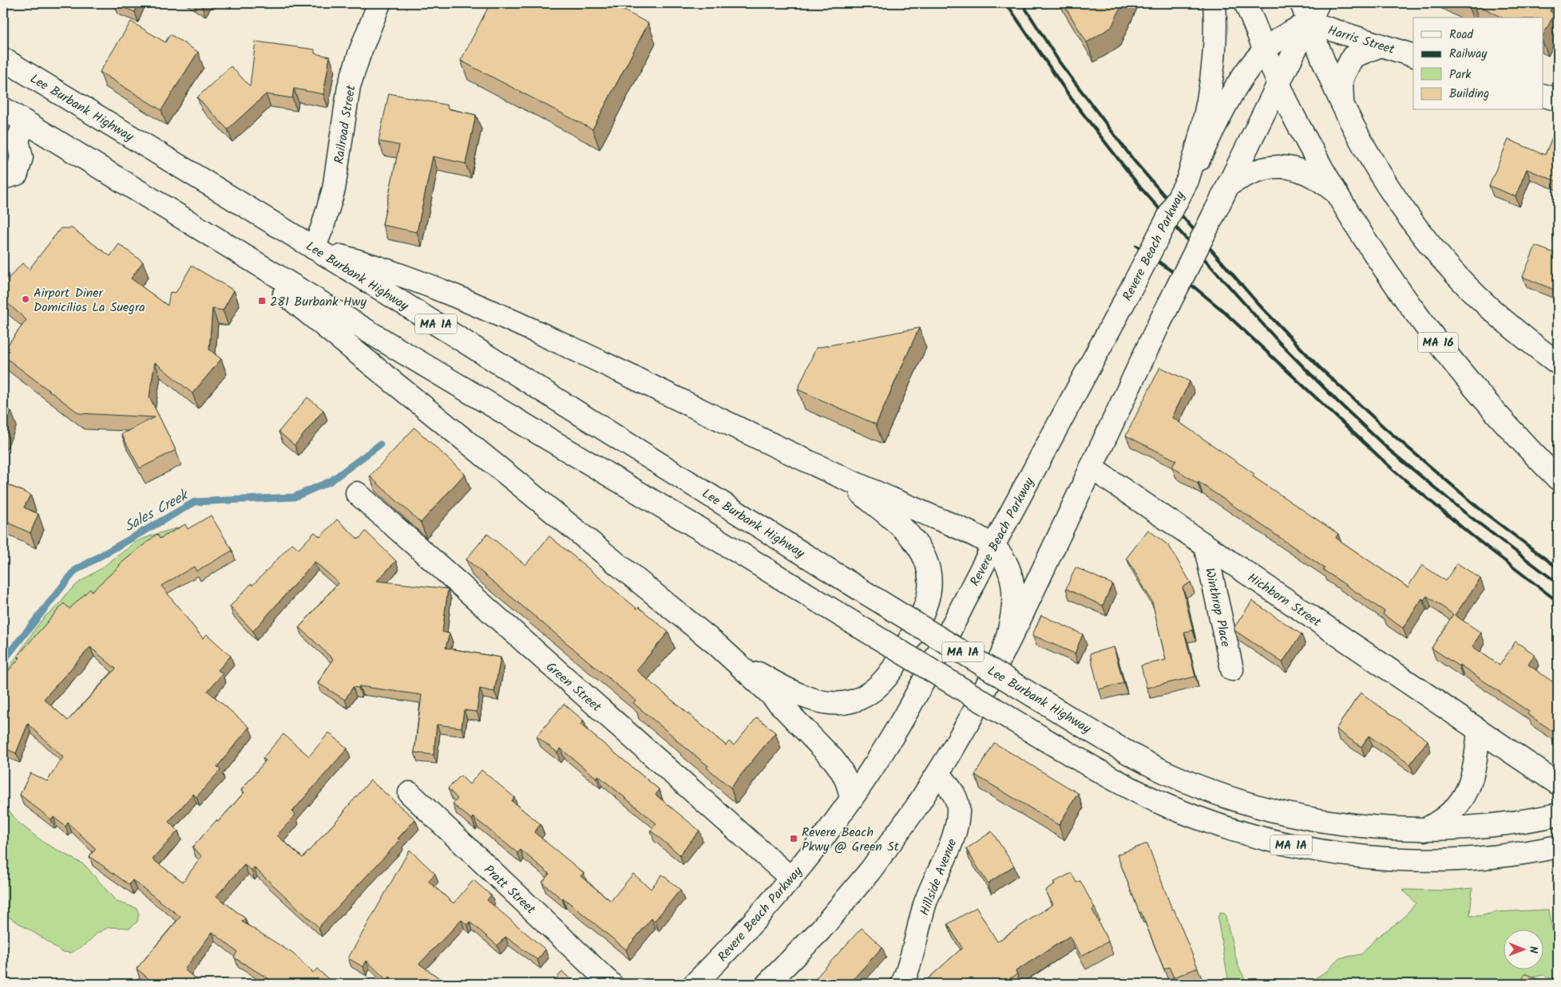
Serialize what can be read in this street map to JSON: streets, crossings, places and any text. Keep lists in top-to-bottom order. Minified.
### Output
{"streets":{"main road":["Harris Street","Lee Burbank Highway","Railroad Street","Revere Beach Parkway","MA 1A","MA 16","Hichborn Street","Winthrop Place","Green Street","Hillside Avenue","Pratt Street"]},"crossings":[["Harris Street","Revere Beach Parkway"],["Lee Burbank Highway","Railroad Street"],["Revere Beach Parkway","MA 16"],["Revere Beach Parkway","Green Street"],["Hichborn Street","Winthrop Place"]],"water":["Sales Creek"],"places":{"other":["Airport Diner Domicilios La Suegra"],"transit":["281 Burbank Hwy","Revere Beach Pkwy @ Green St"]},"legend":["Road","Railway","Park","Building"],"north":"right"}
